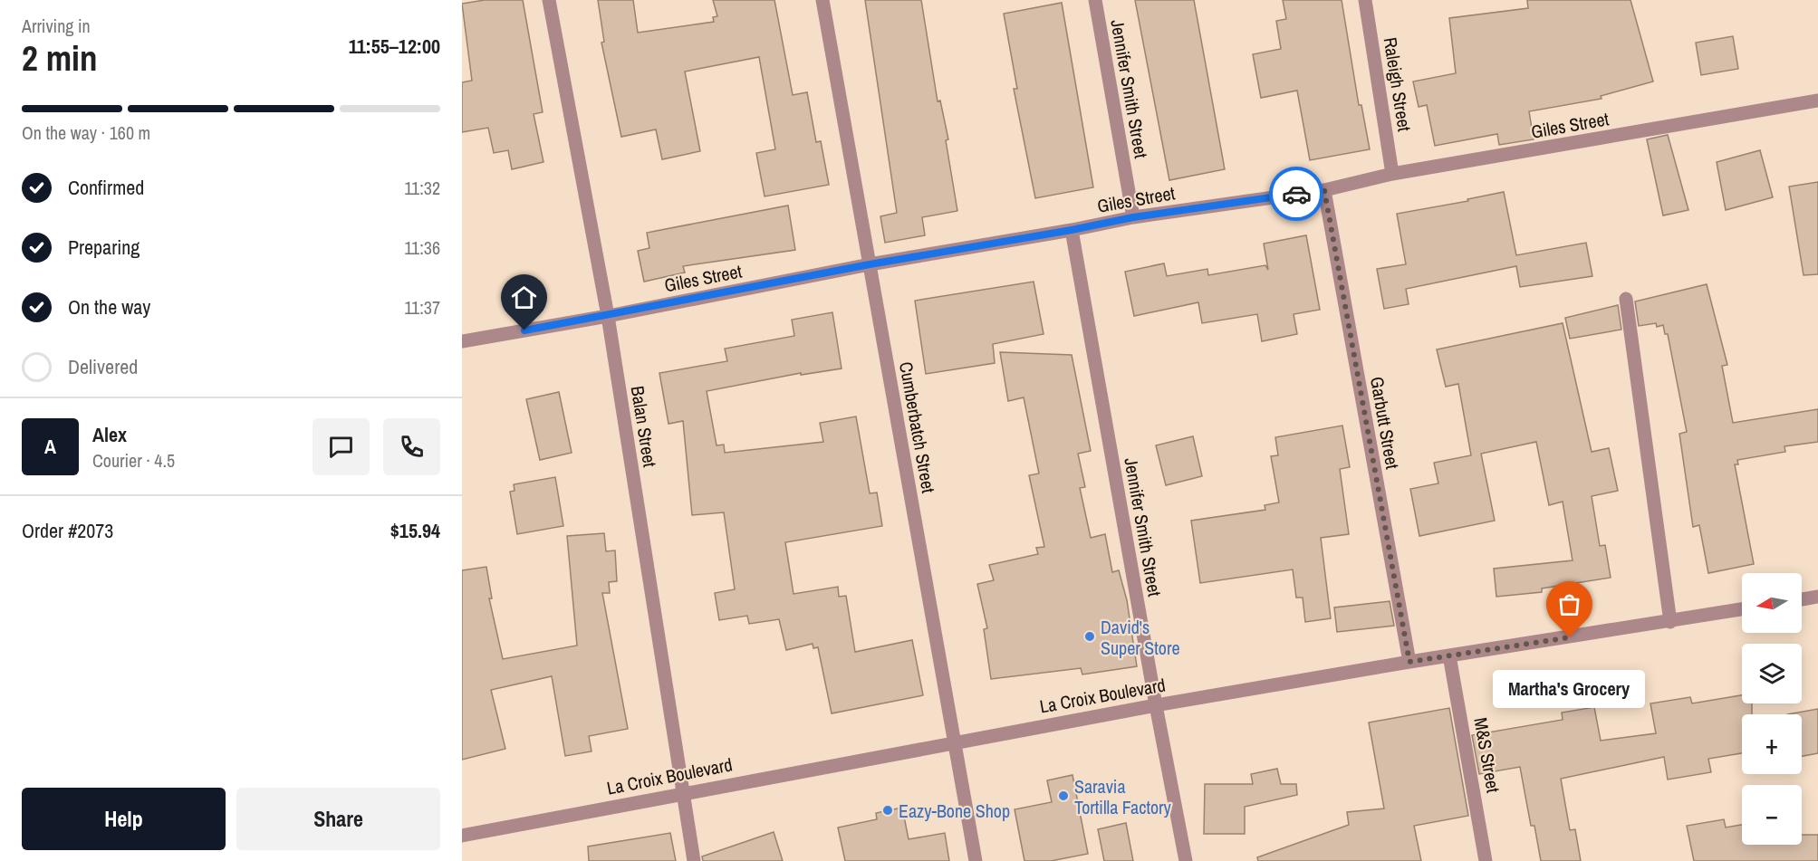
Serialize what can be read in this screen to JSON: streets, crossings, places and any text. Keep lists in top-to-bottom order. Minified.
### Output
{"streets":{"street":["Raleigh Street","Jennifer Smith Street","Giles Street","Garbutt Street","Balan Street","Cumberbatch Street","La Croix Boulevard","M&S Street"]},"crossings":[["Raleigh Street","Giles Street"],["Jennifer Smith Street","Giles Street"],["Jennifer Smith Street","La Croix Boulevard"],["Giles Street","Garbutt Street"],["Giles Street","Balan Street"],["Giles Street","Cumberbatch Street"],["Garbutt Street","La Croix Boulevard"],["Balan Street","La Croix Boulevard"],["Cumberbatch Street","La Croix Boulevard"],["La Croix Boulevard","M&S Street"]],"places":["David's Super Store","Martha's Grocery","Saravia Tortilla Factory","Eazy-Bone Shop"],"north":"left","page":{"heading":["2 min","Arriving in","11:55–12:00"],"panel":["Alex","Courier · 4.5","Order #2073","$15.94"],"bar":"On the way · 160 m","list":[["Confirmed","11:32"],["Preparing","11:36"],["On the way","11:37"],"Delivered"],"round":"A","map_buttons":["+","−"],"bubble":"Martha's Grocery","buttons":["Help","Share"]}}
